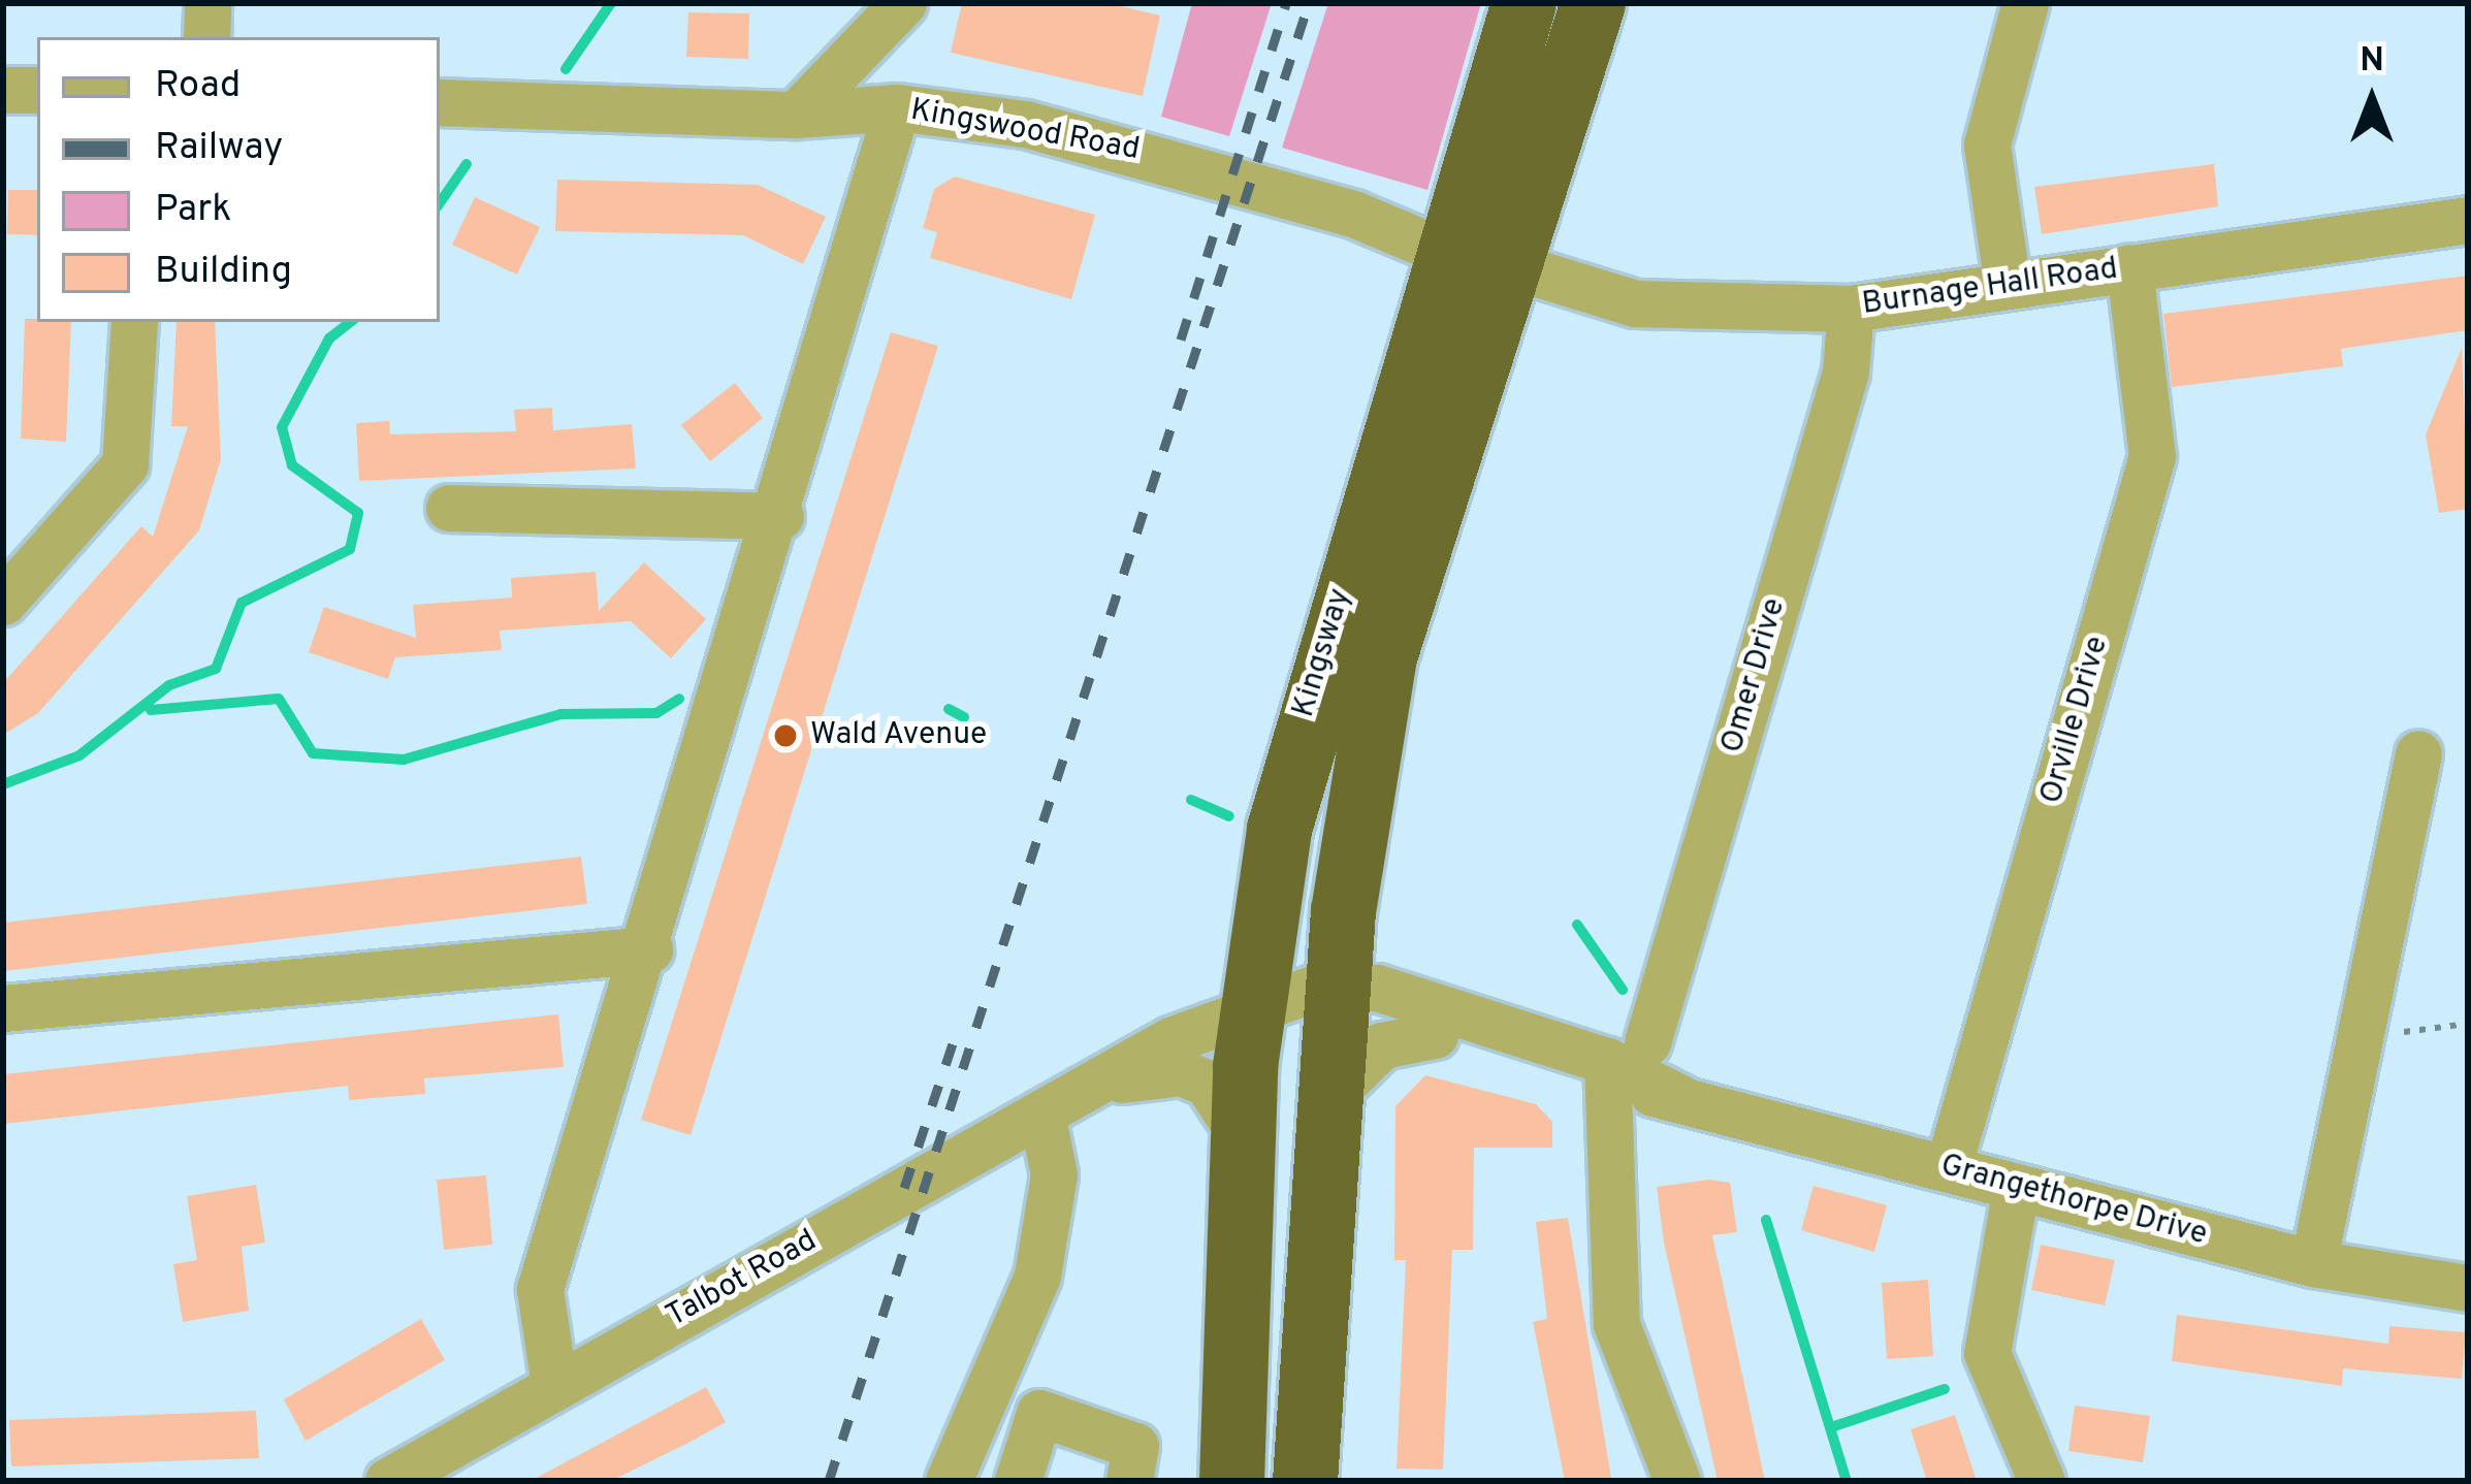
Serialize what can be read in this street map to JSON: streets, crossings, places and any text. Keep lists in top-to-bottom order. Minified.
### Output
{"streets":{"highway":["Kingsway"],"street":["Kingswood Road","Burnage Hall Road","Omer Drive","Orville Drive","Grangethorpe Drive","Talbot Road"]},"crossings":[["Kingswood Road","Kingsway"],["Burnage Hall Road","Kingsway"],["Burnage Hall Road","Omer Drive"],["Burnage Hall Road","Orville Drive"],["Kingsway","Grangethorpe Drive"],["Kingsway","Talbot Road"],["Omer Drive","Grangethorpe Drive"],["Orville Drive","Grangethorpe Drive"],["Grangethorpe Drive","Talbot Road"]],"places":["Wald Avenue"],"legend":["Road","Railway","Park","Building"],"north":"top"}
